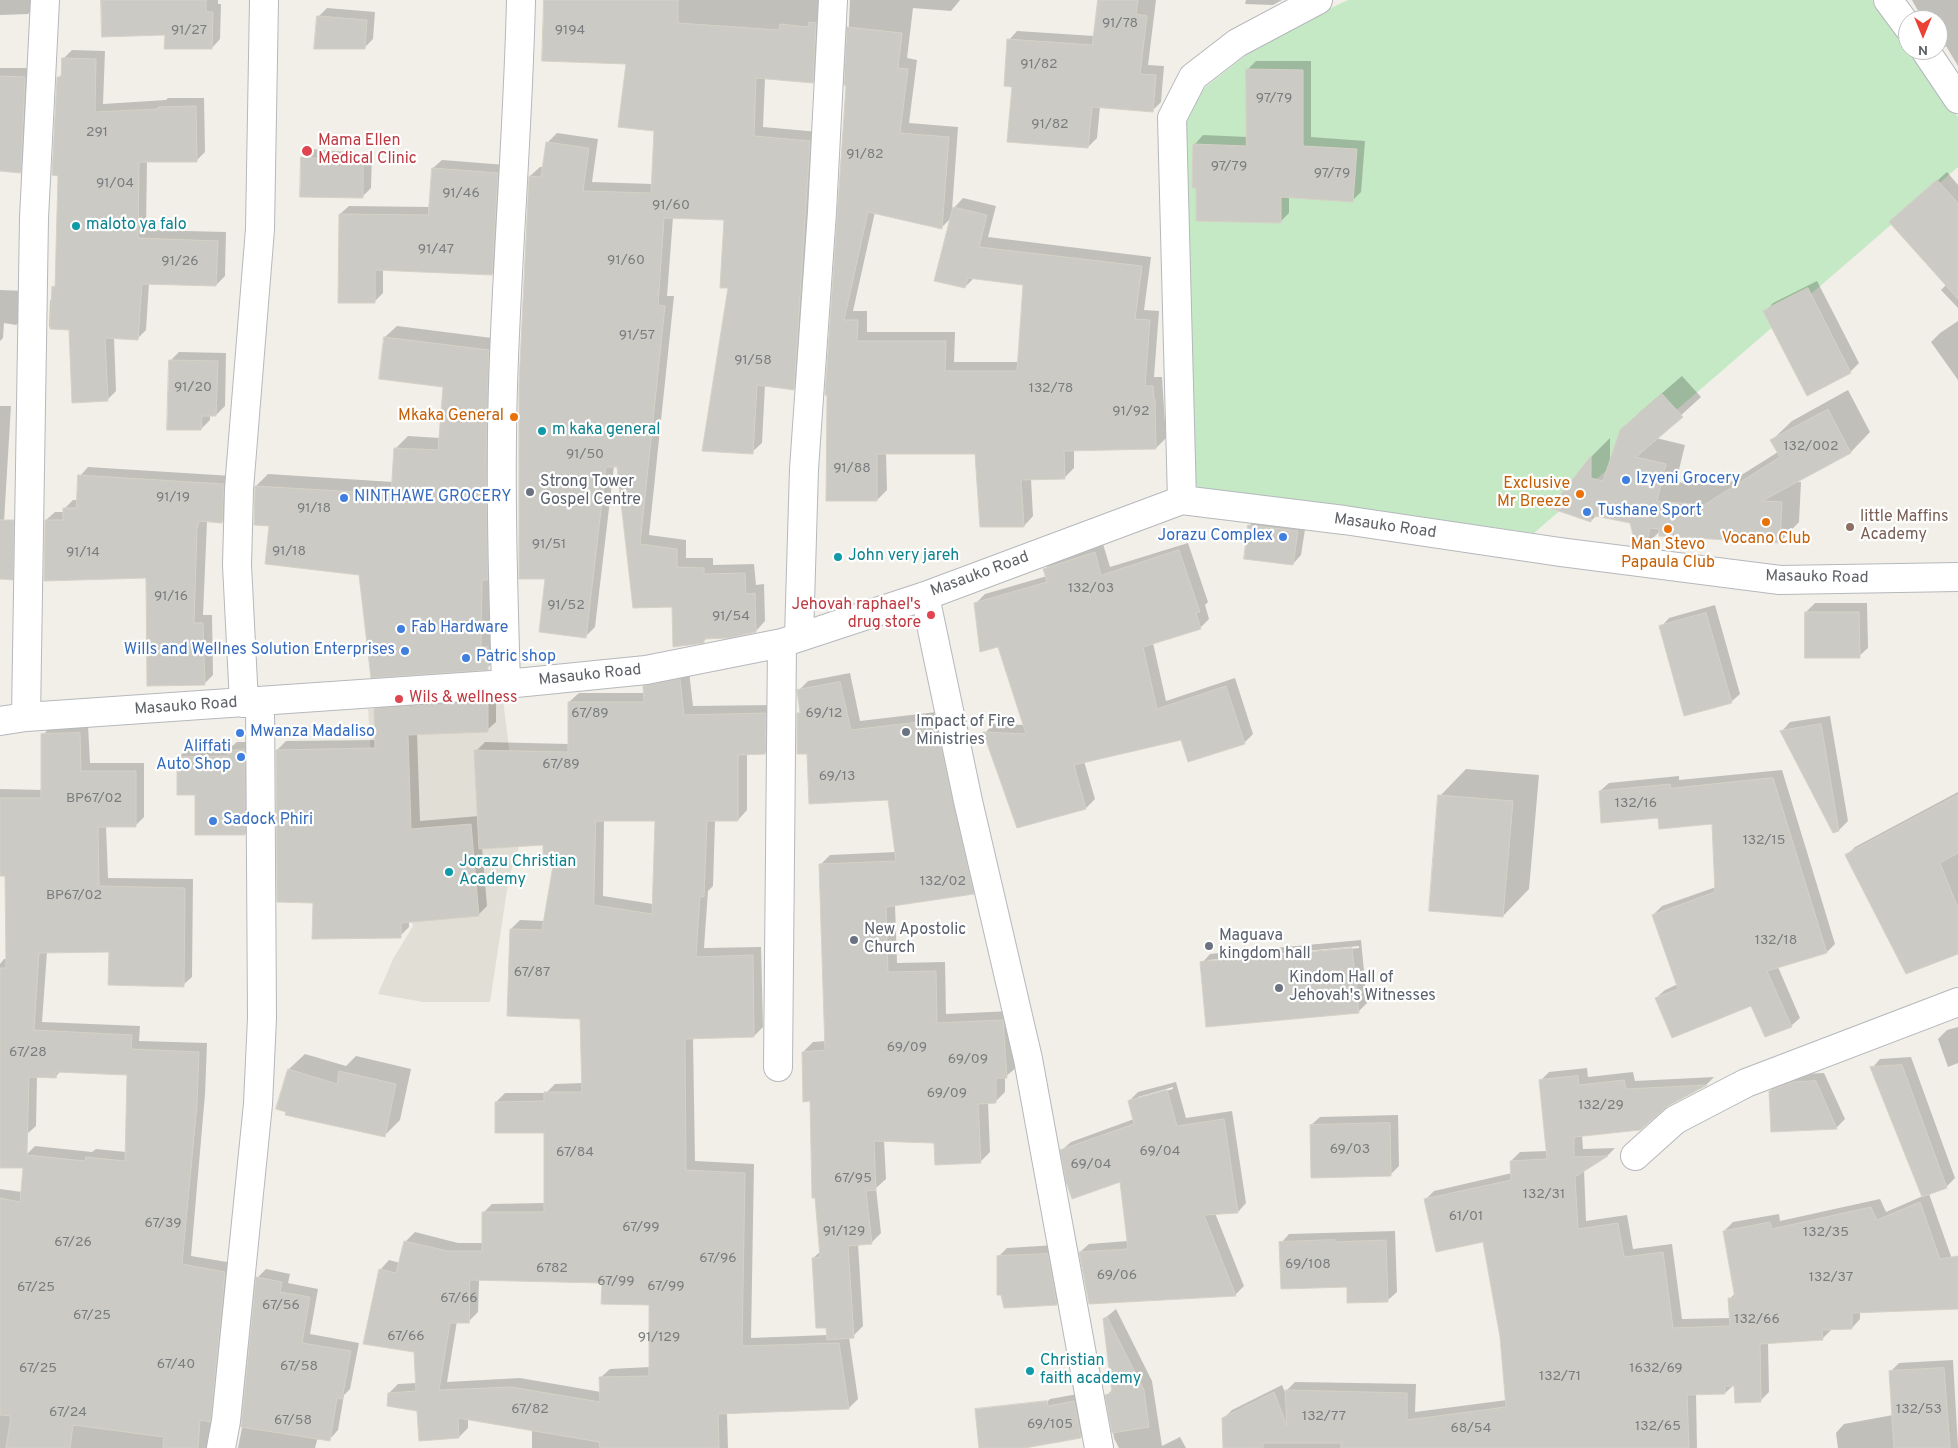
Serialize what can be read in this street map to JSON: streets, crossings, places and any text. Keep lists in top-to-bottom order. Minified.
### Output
{"streets":{"street":["Masauko Road"]},"places":["Mama Ellen Medical Clinic","maloto ya falo","Mkaka General","m kaka general","Izyeni Grocery","Strong Tower Gospel Centre","Exclusive Mr Breeze","NINTHAWE GROCERY","Tushane Sport","Vocano Club","little Maffins Academy","Man Stevo Papaula Club","Jorazu Complex","John very jareh","Jehovah raphael's drug store","Fab Hardware","Wills and Wellnes Solution Enterprises","Patric shop","Wils & wellness","Impact of Fire Ministries","Mwanza Madaliso","Aliffati Auto Shop","Sadock Phiri","Jorazu Christian Academy","New Apostolic Church","Maguava kingdom hall","Kindom Hall of Jehovah's Witnesses","Christian faith academy"],"house_numbers":["91/78","91/27","9194","91/82","97/79","91/82","291","91/82","97/79","97/79","91/04","91/46","91/60","91/47","91/60","91/26","91/57","91/58","91/20","132/78","91/92","132/002","91/50","91/88","91/19","91/18","91/51","91/18","91/14","132/03","91/16","91/52","91/54","67/89","69/12","67/89","69/13","BP67/02","132/16","132/15","132/02","BP67/02","132/18","67/87","69/09","67/28","69/09","69/09","132/29","69/03","69/04","67/84","69/04","67/95","132/31","61/01","67/39","67/99","91/129","132/35","67/26","67/96","69/108","6782","69/06","132/37","67/99","67/99","67/25","67/66","67/56","67/25","132/66","67/66","91/129","67/40","67/58","67/25","1632/69","132/71","67/82","132/53","67/24","132/77","67/58","69/105","132/65","68/54"],"north":"bottom"}
